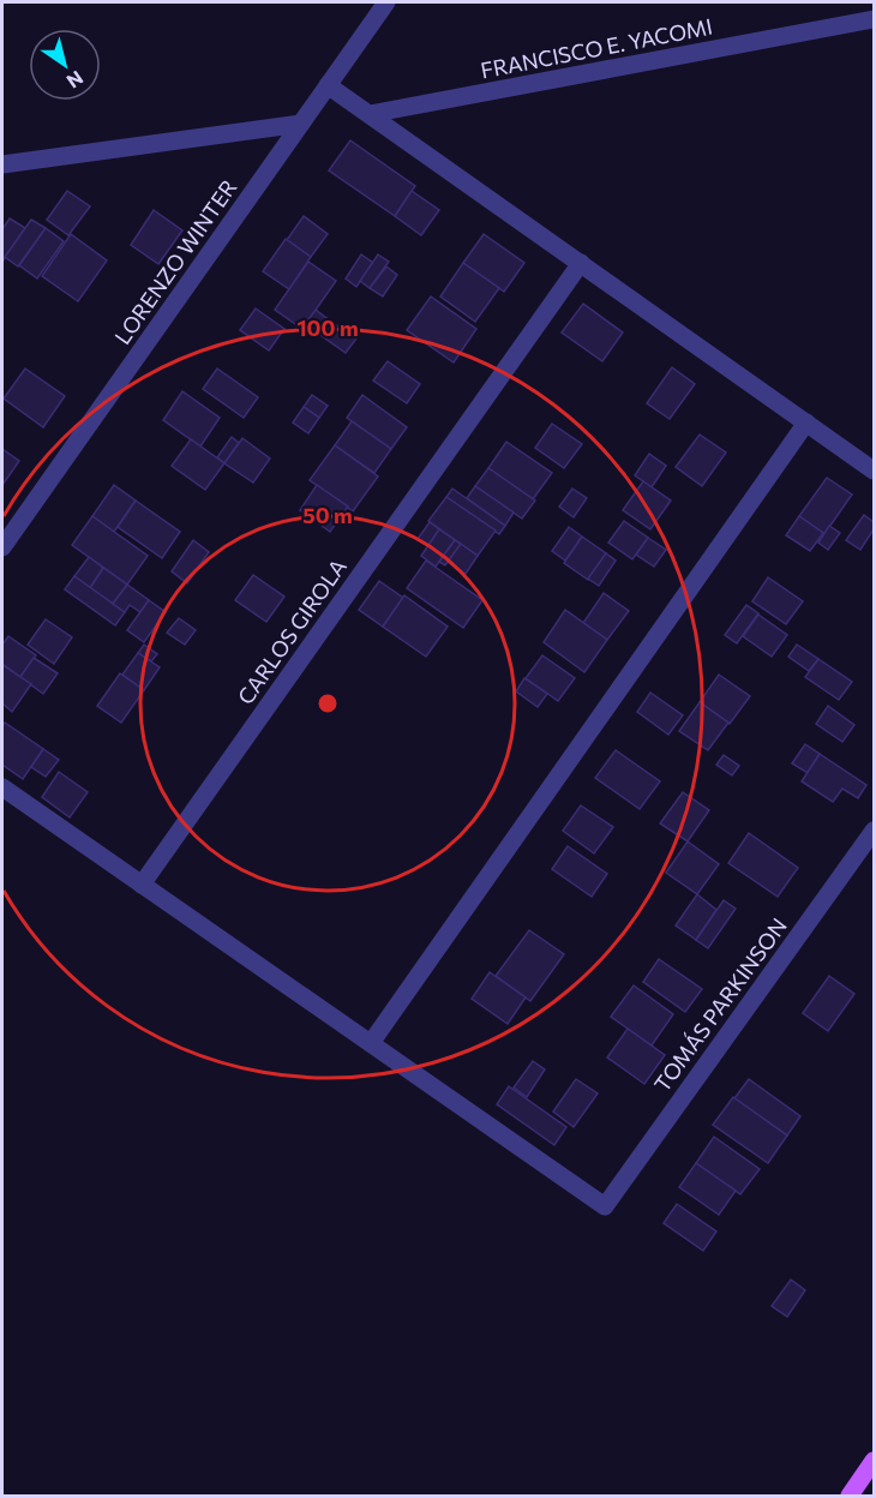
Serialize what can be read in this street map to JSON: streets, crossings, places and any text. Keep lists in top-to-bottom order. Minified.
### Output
{"streets":{"street":["FRANCISCO E. YACOMI","LORENZO WINTER","CARLOS GIROLA","TOMÁS PARKINSON"]},"north":"bottom right","rings":["100 m","50 m"]}
